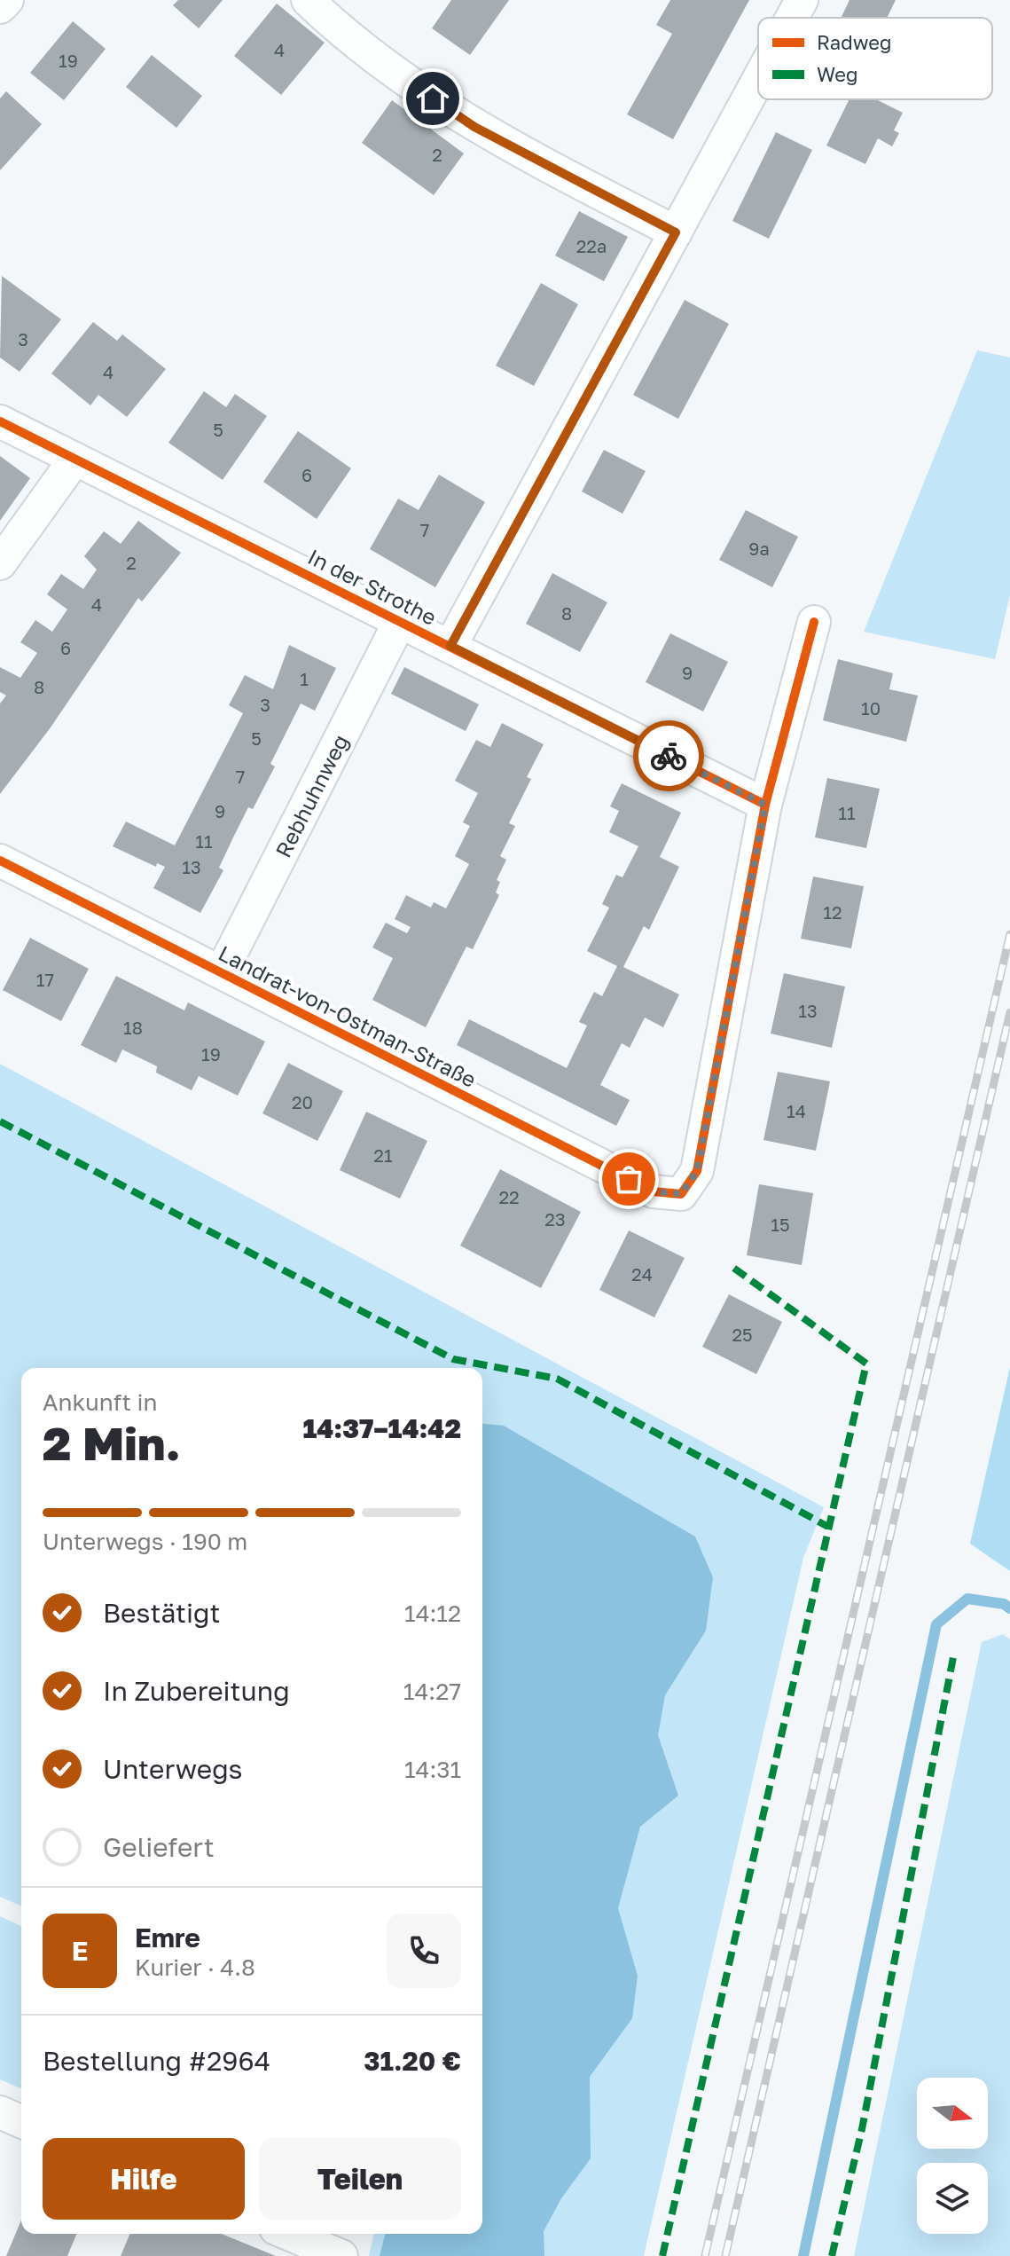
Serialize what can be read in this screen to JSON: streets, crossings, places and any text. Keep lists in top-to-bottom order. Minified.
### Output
{"streets":{"street":["In der Strothe","Rebhuhnweg","Landrat-von-Ostman-Straße"]},"crossings":[["In der Strothe","Rebhuhnweg"],["In der Strothe","Landrat-von-Ostman-Straße"],["Rebhuhnweg","Landrat-von-Ostman-Straße"]],"house_numbers":["4","19","2","22a","3","4","5","6","7","9a","2","4","8","6","9","1","8","3","10","5","7","9","11","11","13","12","17","13","18","19","20","14","21","22","23","15","24","25"],"legend":["Radweg","Weg"],"north":"right","page":{"heading":["2 Min.","Ankunft in","14:37–14:42"],"panel":["Emre","Kurier · 4.8","Bestellung #2964","31.20 €"],"bar":"Unterwegs · 190 m","list":[["Bestätigt","14:12"],["In Zubereitung","14:27"],["Unterwegs","14:31"],"Geliefert"],"round":"E","buttons":["Hilfe","Teilen"]}}
